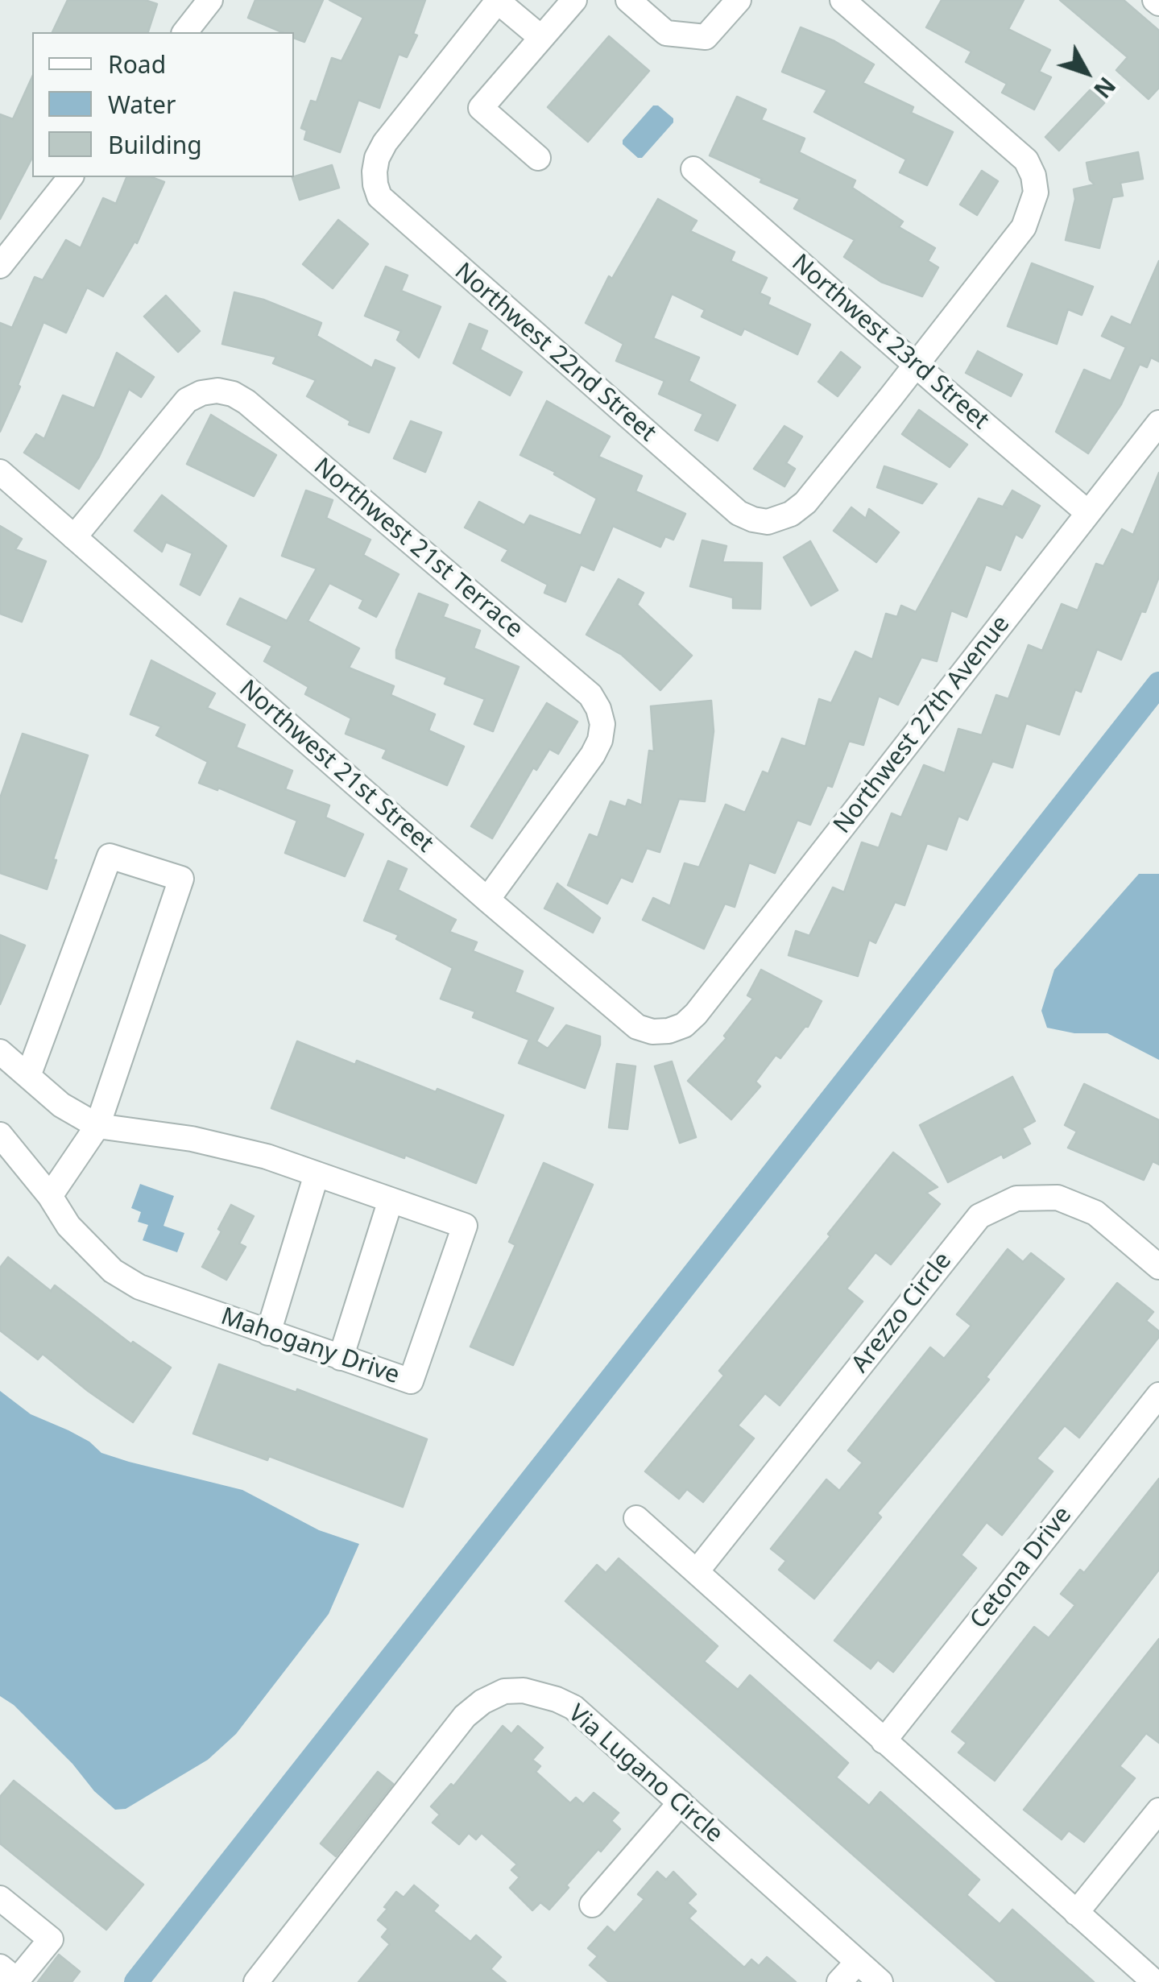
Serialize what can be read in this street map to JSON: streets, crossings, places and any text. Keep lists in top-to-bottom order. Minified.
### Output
{"streets":{"street":["Northwest 23rd Street","Northwest 22nd Street","Northwest 21st Terrace","Northwest 27th Avenue","Northwest 21st Street","Arezzo Circle","Mahogany Drive","Cetona Drive","Via Lugano Circle"]},"crossings":[["Northwest 23rd Street","Northwest 22nd Street"],["Northwest 23rd Street","Northwest 27th Avenue"],["Northwest 21st Terrace","Northwest 21st Street"],["Northwest 27th Avenue","Northwest 21st Street"]],"legend":["Road","Water","Building"],"north":"bottom right"}
